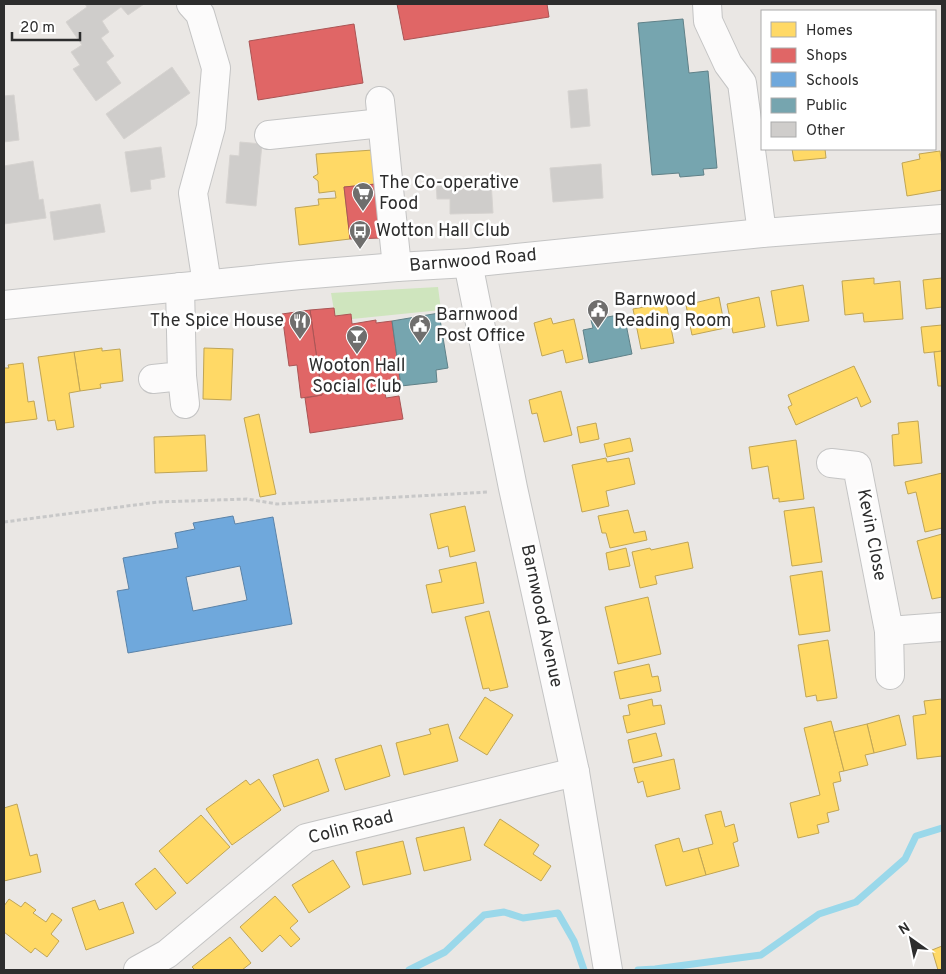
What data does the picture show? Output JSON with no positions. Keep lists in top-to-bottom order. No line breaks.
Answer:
{"streets":{"street":["Barnwood Road","Kevin Close","Barnwood Avenue","Colin Road"]},"crossings":[["Barnwood Road","Barnwood Avenue"],["Barnwood Avenue","Colin Road"]],"places":{"supermarket":["The Co-operative Food"],"bus stop":["Wotton Hall Club"],"public building":["Barnwood Reading Room","Barnwood Post Office"],"restaurant":["The Spice House"],"bar":["Wooton Hall Social Club"]},"legend":["Homes","Shops","Schools","Public","Other"],"scale_bar":"20 m","north":"top left"}
